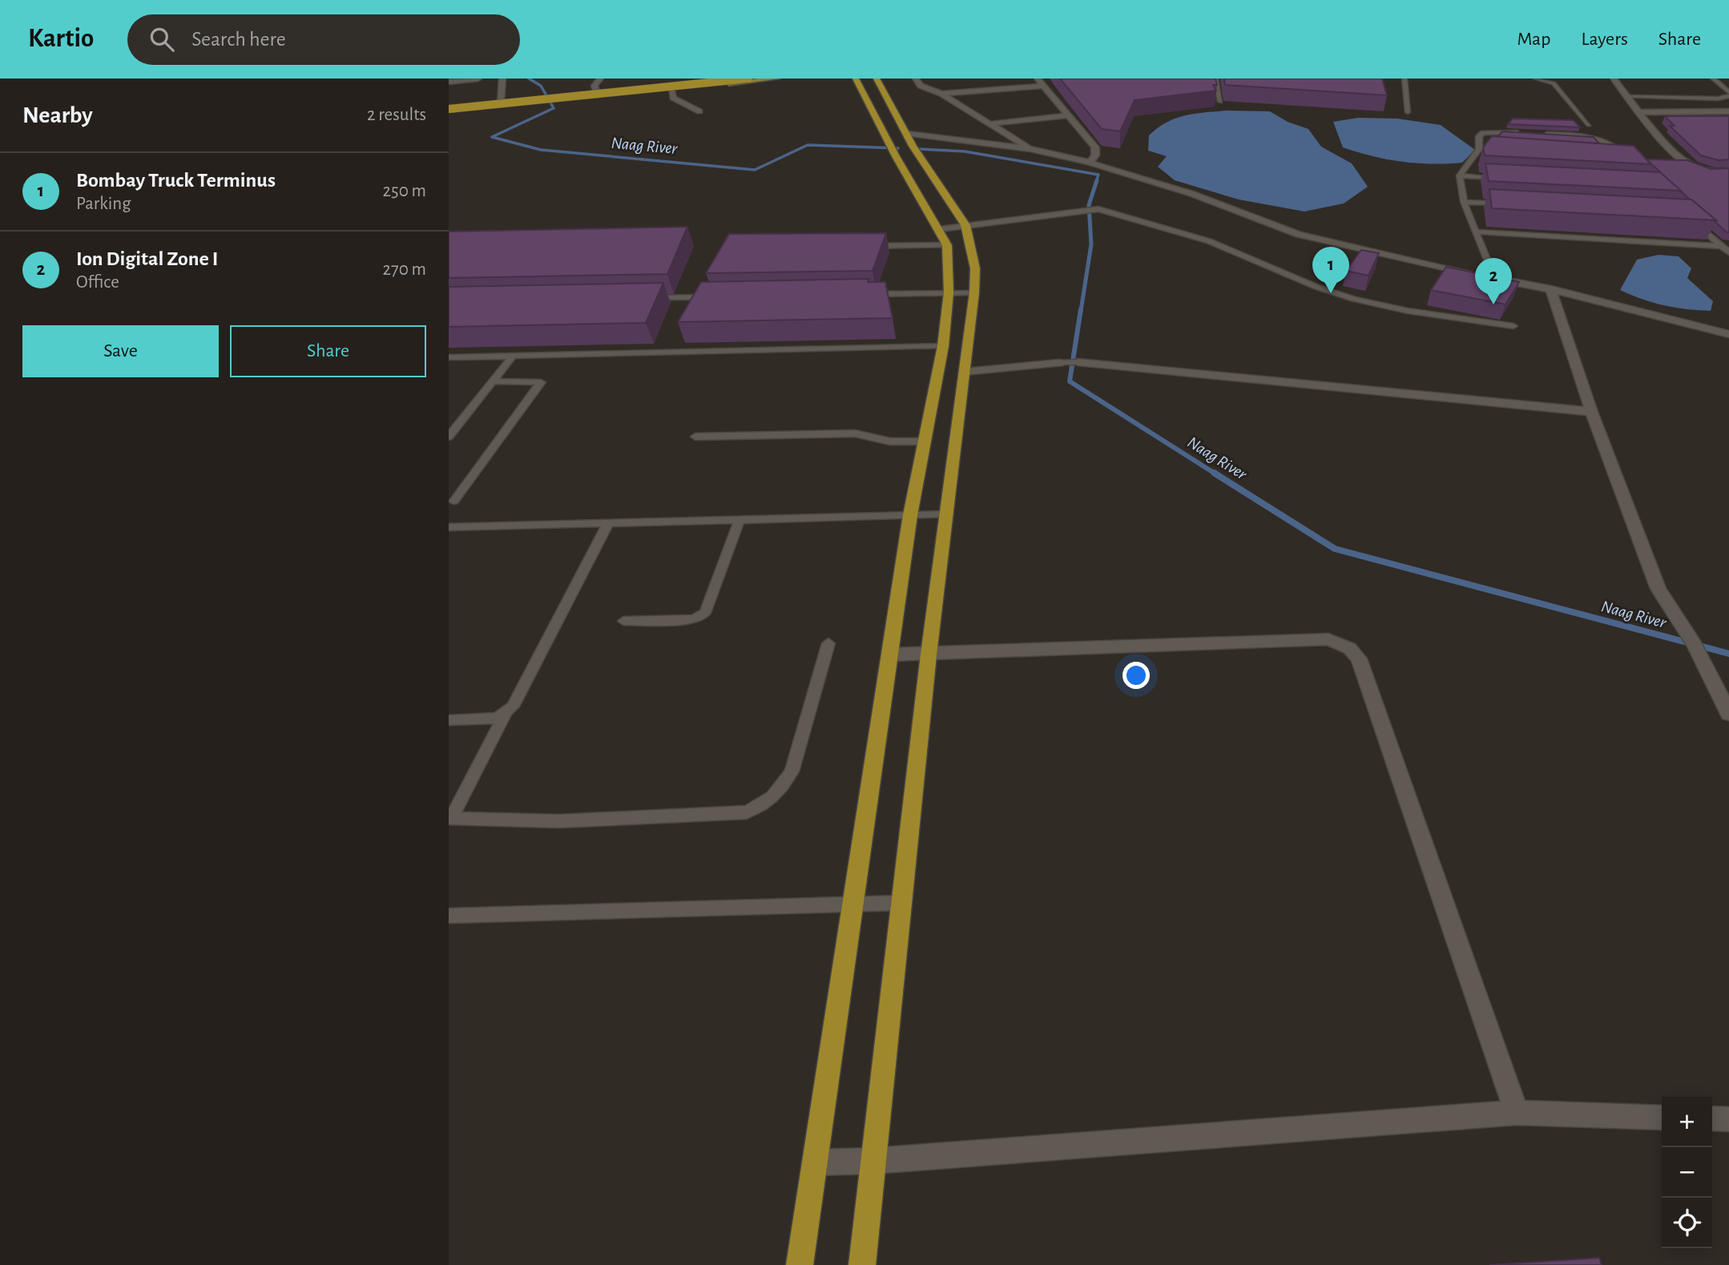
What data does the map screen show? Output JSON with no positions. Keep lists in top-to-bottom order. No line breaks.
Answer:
{"water":["Naag River"],"page":{"header":"Kartio","search":"Search here","nav":["Map","Layers","Share"],"heading":["Nearby","2 results"],"list":[{"mark":"1","name":"Bombay Truck Terminus","note":"Parking","value":"250 m"},{"mark":"2","name":"Ion Digital Zone I","note":"Office","value":"270 m"}],"pins":["1","2"],"buttons":["Save","Share"],"map_buttons":["+","−"]}}
